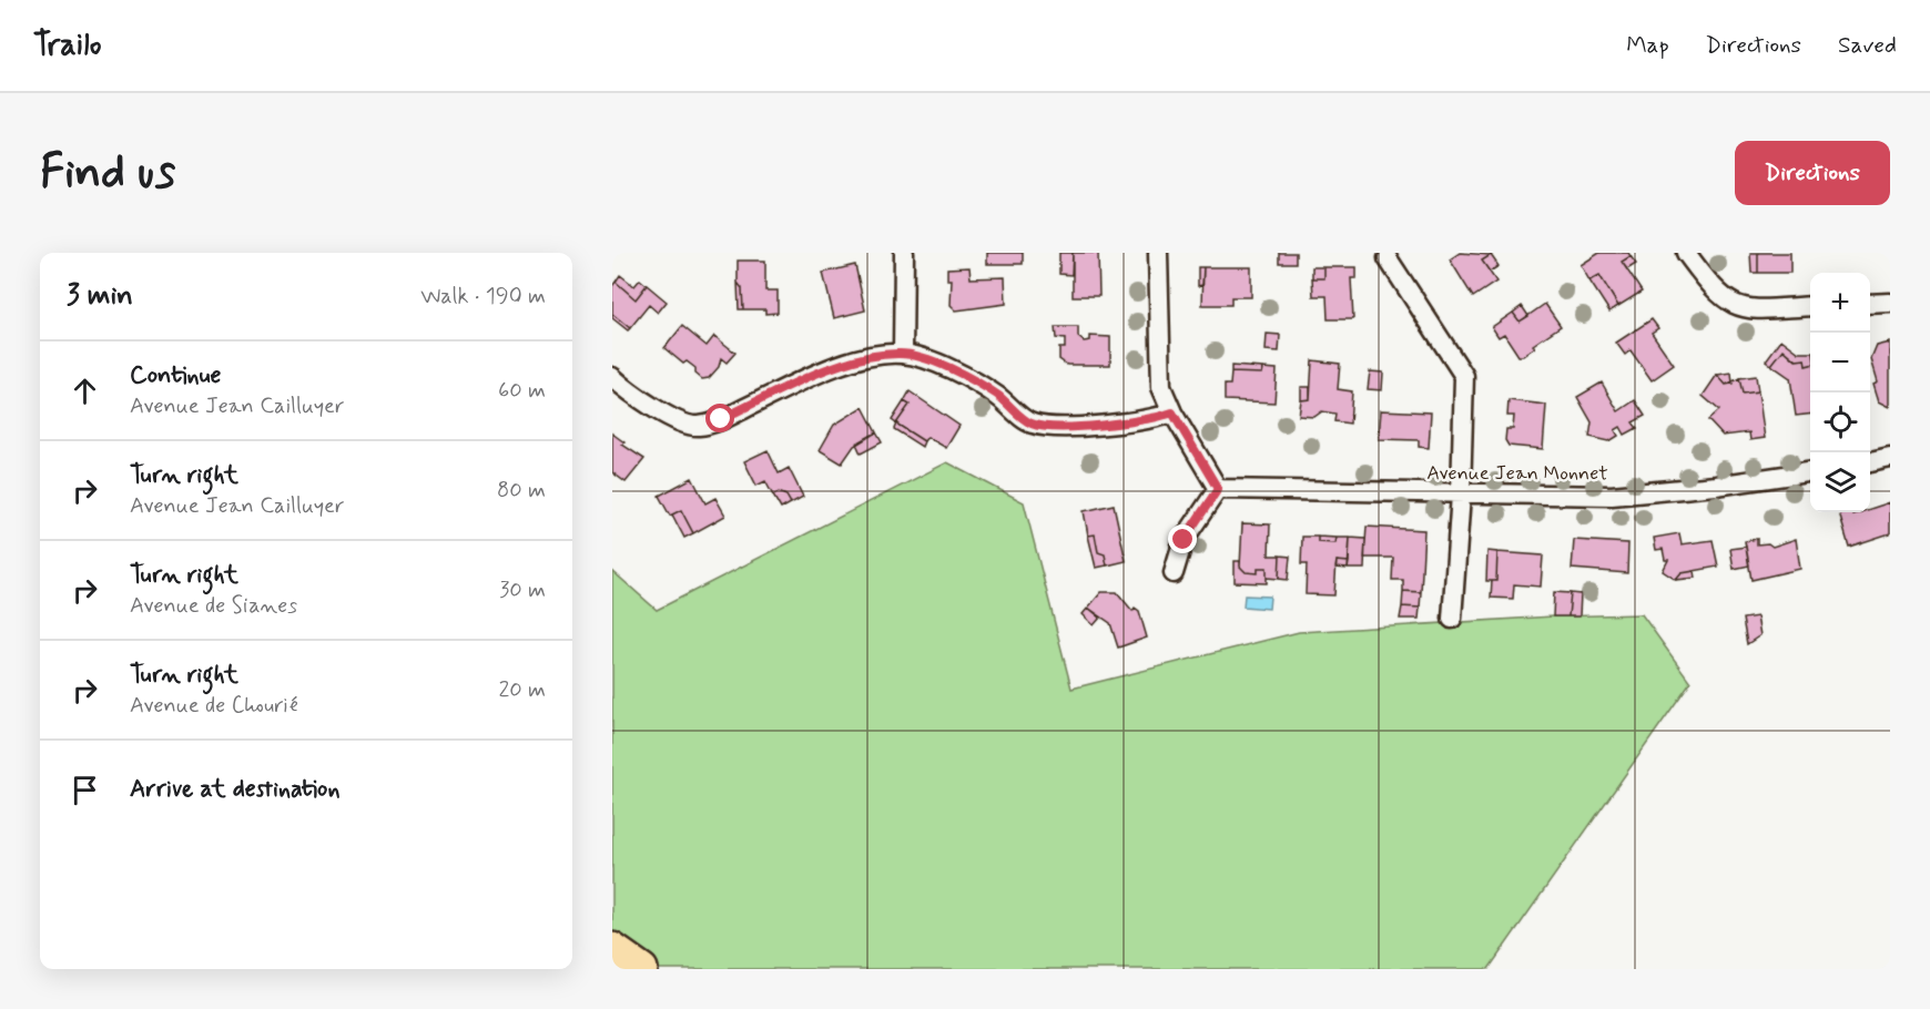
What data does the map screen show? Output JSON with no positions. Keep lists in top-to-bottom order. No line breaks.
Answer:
{"streets":{"street":["Avenue Jean Monnet"]},"page":{"header":"Trailo","nav":["Map","Directions","Saved"],"buttons":"Directions","title":"Find us","heading":["3 min","Walk · 190 m"],"map_buttons":["+","−"],"list":[["Continue","Avenue Jean Cailluyer","60 m"],["Turn right","Avenue Jean Cailluyer","80 m"],["Turn right","Avenue de Sianes","30 m"],["Turn right","Avenue de Chourié","20 m"],"Arrive at destination"]}}
